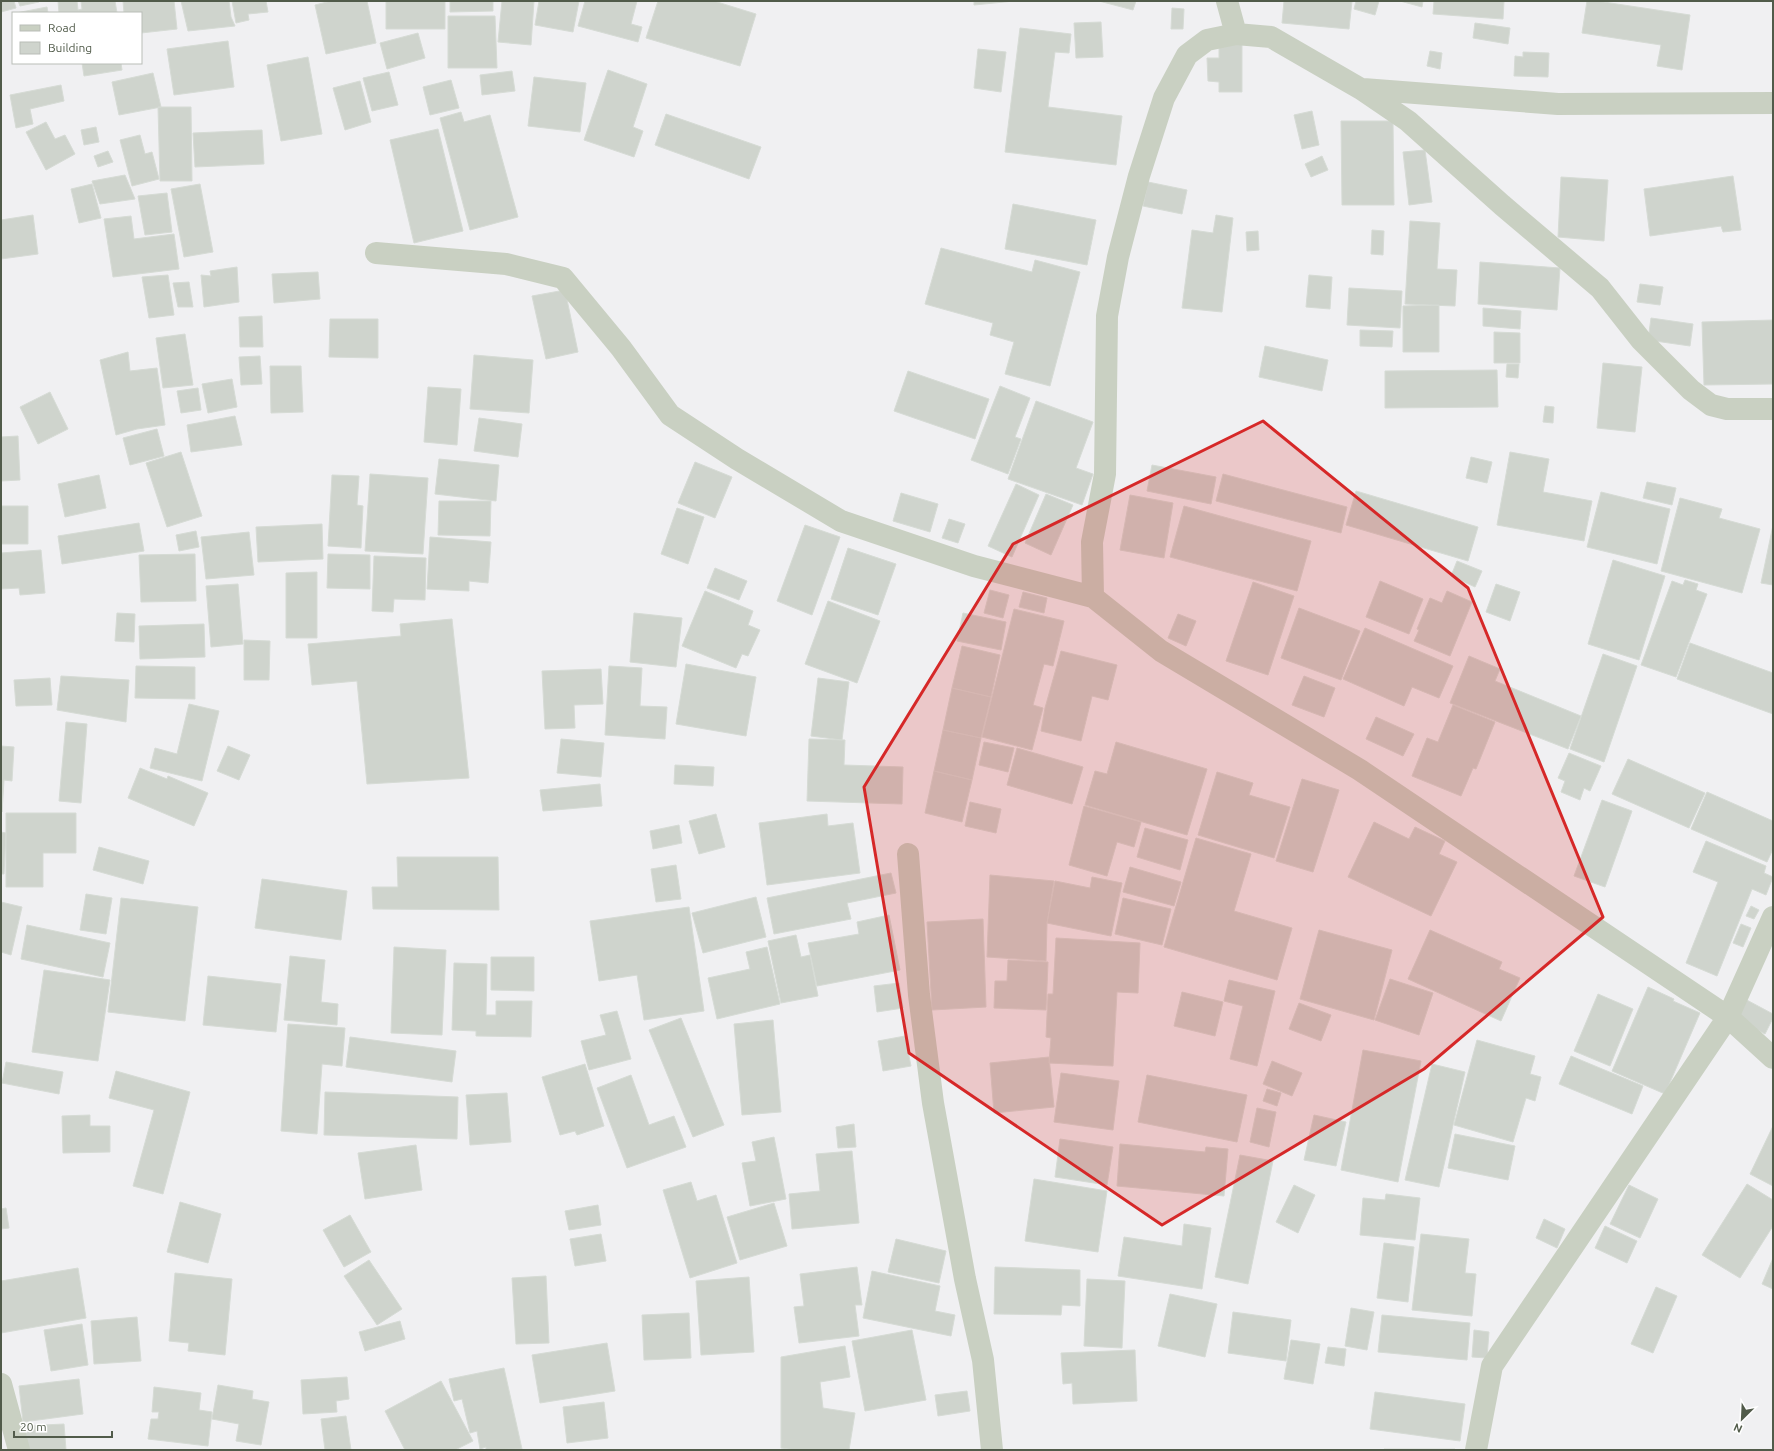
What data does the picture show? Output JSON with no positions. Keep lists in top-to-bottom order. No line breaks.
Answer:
{"legend":["Road","Building"],"scale_bar":"20 m","north":"bottom left"}
